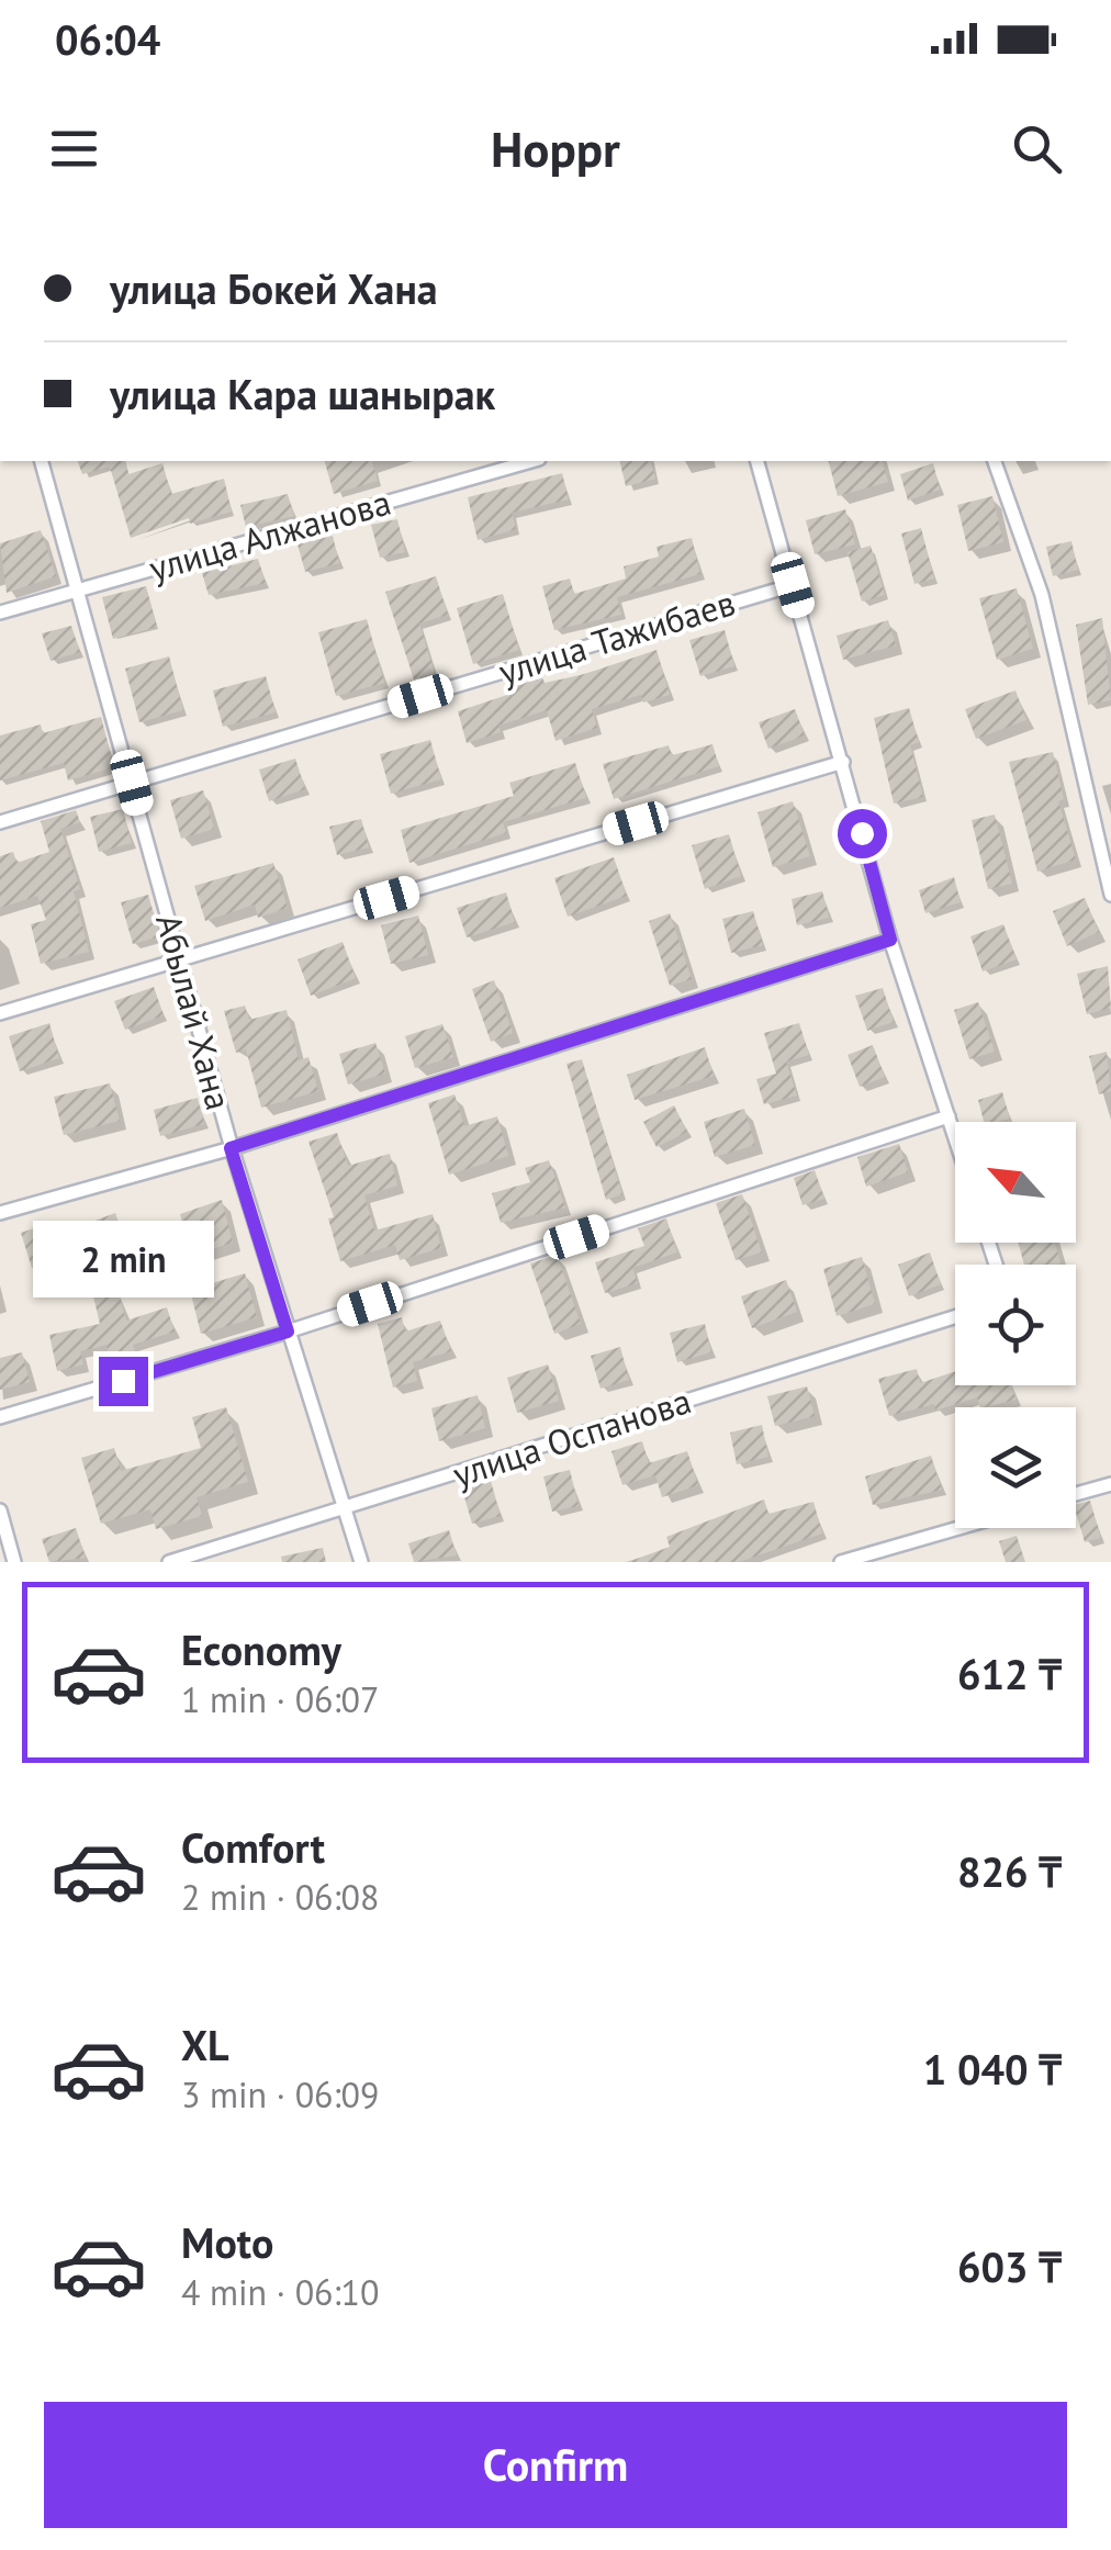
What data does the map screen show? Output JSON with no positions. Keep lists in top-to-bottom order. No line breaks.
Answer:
{"streets":{"street":["улица Алжанова","улица Тажибаев","Абылай Хана","улица Оспанова"]},"crossings":[["улица Алжанова","Абылай Хана"],["улица Тажибаев","Абылай Хана"],["Абылай Хана","улица Оспанова"]],"north":"top left","page":{"status":"06:04","header":"Hoppr","banner":["улица Бокей Хана","улица Кара шанырак"],"bubble":"2 min","list":[{"name":"Economy","note":"1 min · 06:07","value":"612 ₸"},{"name":"Comfort","note":"2 min · 06:08","value":"826 ₸"},{"name":"XL","note":"3 min · 06:09","value":"1 040 ₸"},{"name":"Moto","note":"4 min · 06:10","value":"603 ₸"}],"buttons":"Confirm"}}
